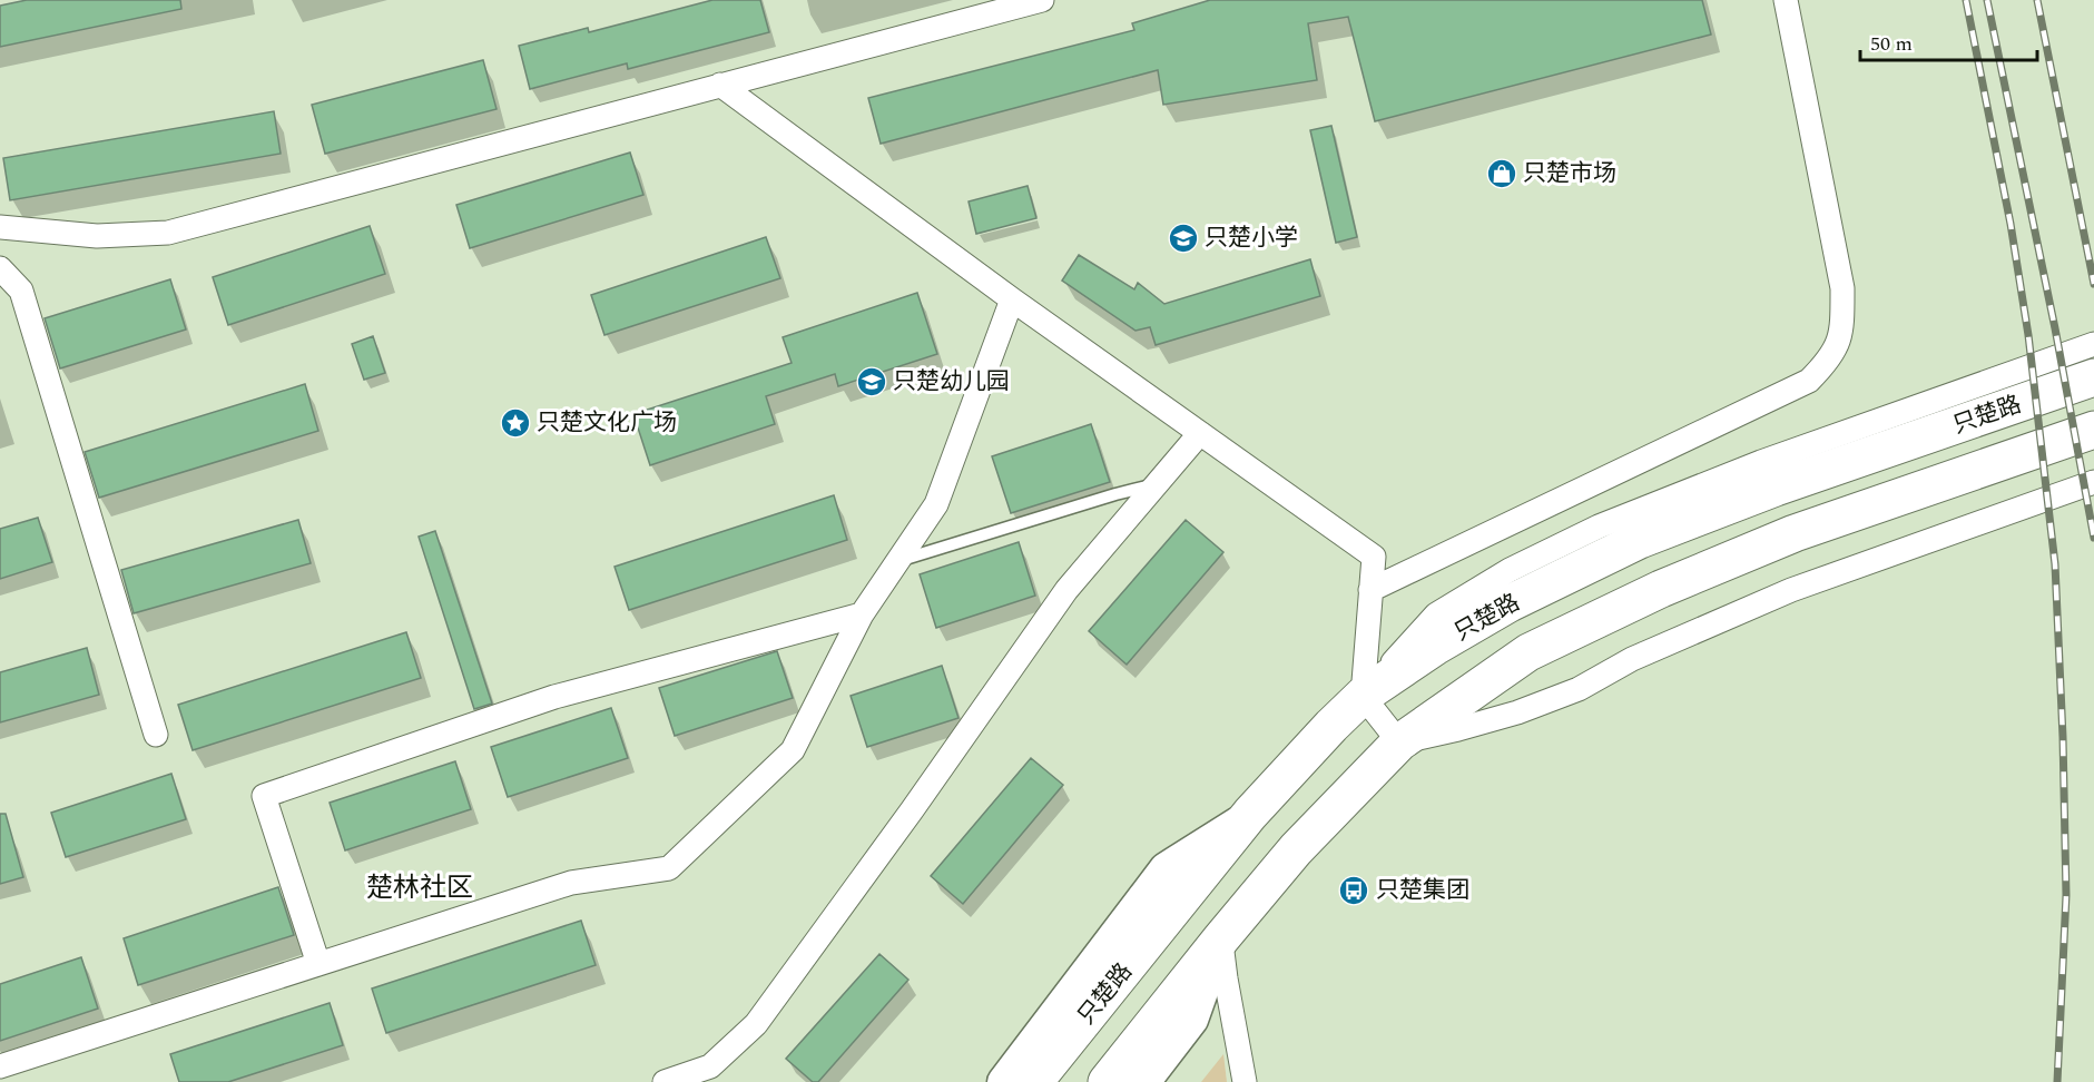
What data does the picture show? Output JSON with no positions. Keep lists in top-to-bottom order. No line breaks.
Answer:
{"streets":{"highway":["只楚路"]},"districts":["楚林社区"],"places":{"shop":["只楚市场"],"school or university":["只楚小学","只楚幼儿园"],"place":["只楚文化广场"],"bus stop":["只楚集团"]},"scale_bar":"50 m"}
